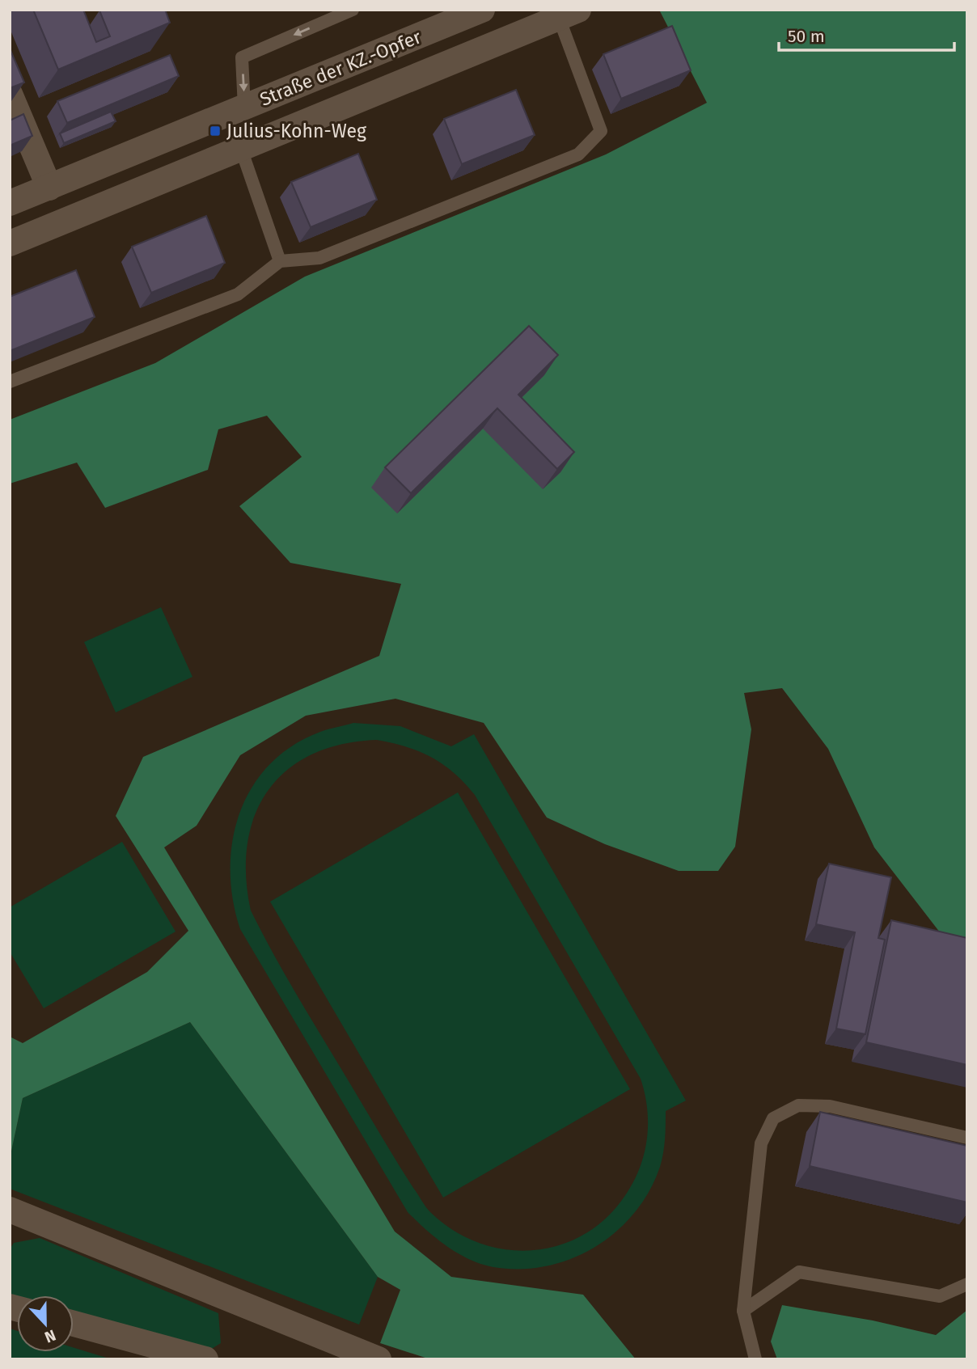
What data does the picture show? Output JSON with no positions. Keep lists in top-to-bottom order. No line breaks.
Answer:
{"streets":{"street":["Straße der KZ.-Opfer"]},"places":{"transit":["Julius-Kohn-Weg"]},"scale_bar":"50 m","north":"bottom"}
